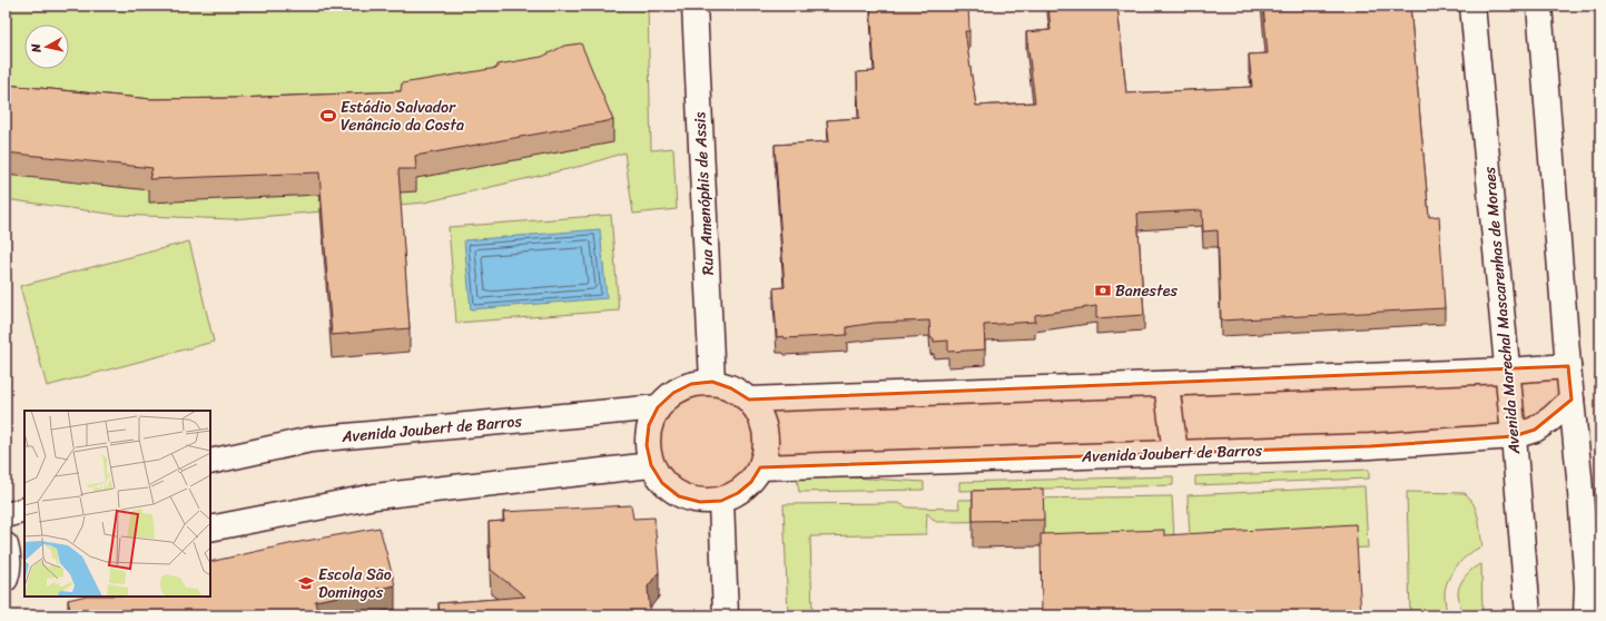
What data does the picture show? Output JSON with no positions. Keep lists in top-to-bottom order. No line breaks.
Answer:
{"streets":{"street":["Rua Amenóphis de Assis","Avenida Marechal Mascarenhas de Moraes","Avenida Joubert de Barros"]},"crossings":[["Rua Amenóphis de Assis","Avenida Joubert de Barros"],["Avenida Marechal Mascarenhas de Moraes","Avenida Joubert de Barros"]],"places":{"sports":["Estádio Salvador Venâncio da Costa"],"bank":["Banestes"],"school or university":["Escola São Domingos"]},"north":"left"}
